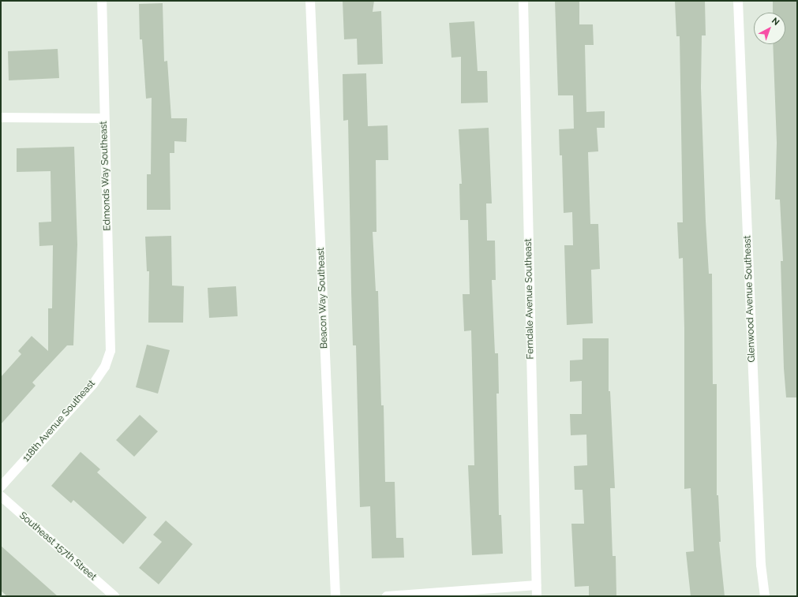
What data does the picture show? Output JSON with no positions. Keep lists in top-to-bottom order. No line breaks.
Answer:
{"streets":{"street":["Edmonds Way Southeast","Beacon Way Southeast","Ferndale Avenue Southeast","Glenwood Avenue Southeast","118th Avenue Southeast","Southeast 157th Street"]},"crossings":[["Edmonds Way Southeast","118th Avenue Southeast"]],"north":"top right"}
